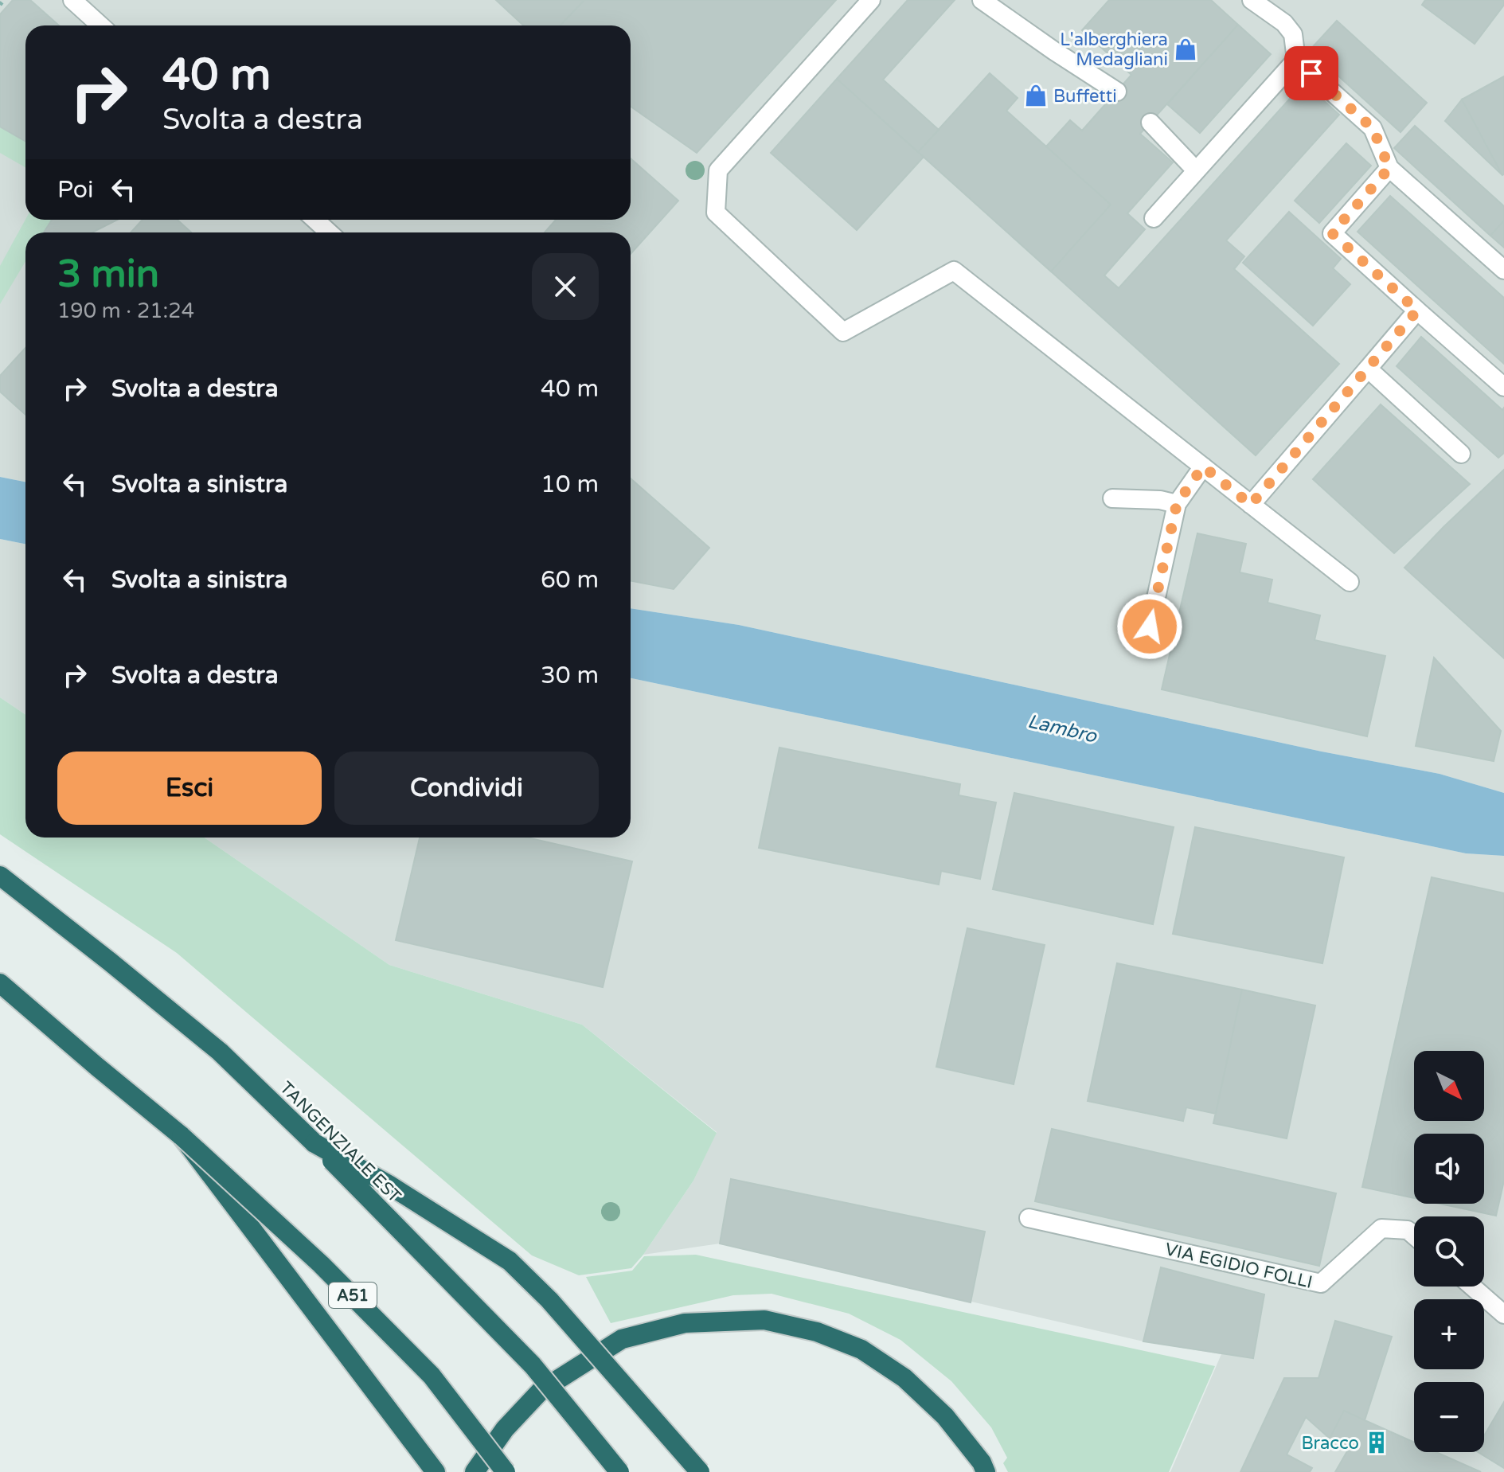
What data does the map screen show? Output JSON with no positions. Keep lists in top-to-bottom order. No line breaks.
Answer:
{"streets":{"highway":["TANGENZIALE EST","A51"],"lane":["VIA EGIDIO FOLLI"]},"water":["Lambro"],"places":{"shop":["L'alberghiera Medagliani","Buffetti"],"building":["Bracco"]},"north":"bottom right","page":{"turn":["40 m","Svolta a destra"],"then":"Poi","heading":["3 min","190 m · 21:24"],"list":[{"name":"Svolta a destra","value":"40 m"},{"name":"Svolta a sinistra","value":"10 m"},{"name":"Svolta a sinistra","value":"60 m"},{"name":"Svolta a destra","value":"30 m"}],"buttons":["Esci","Condividi"],"map_buttons":["+","−"]}}
